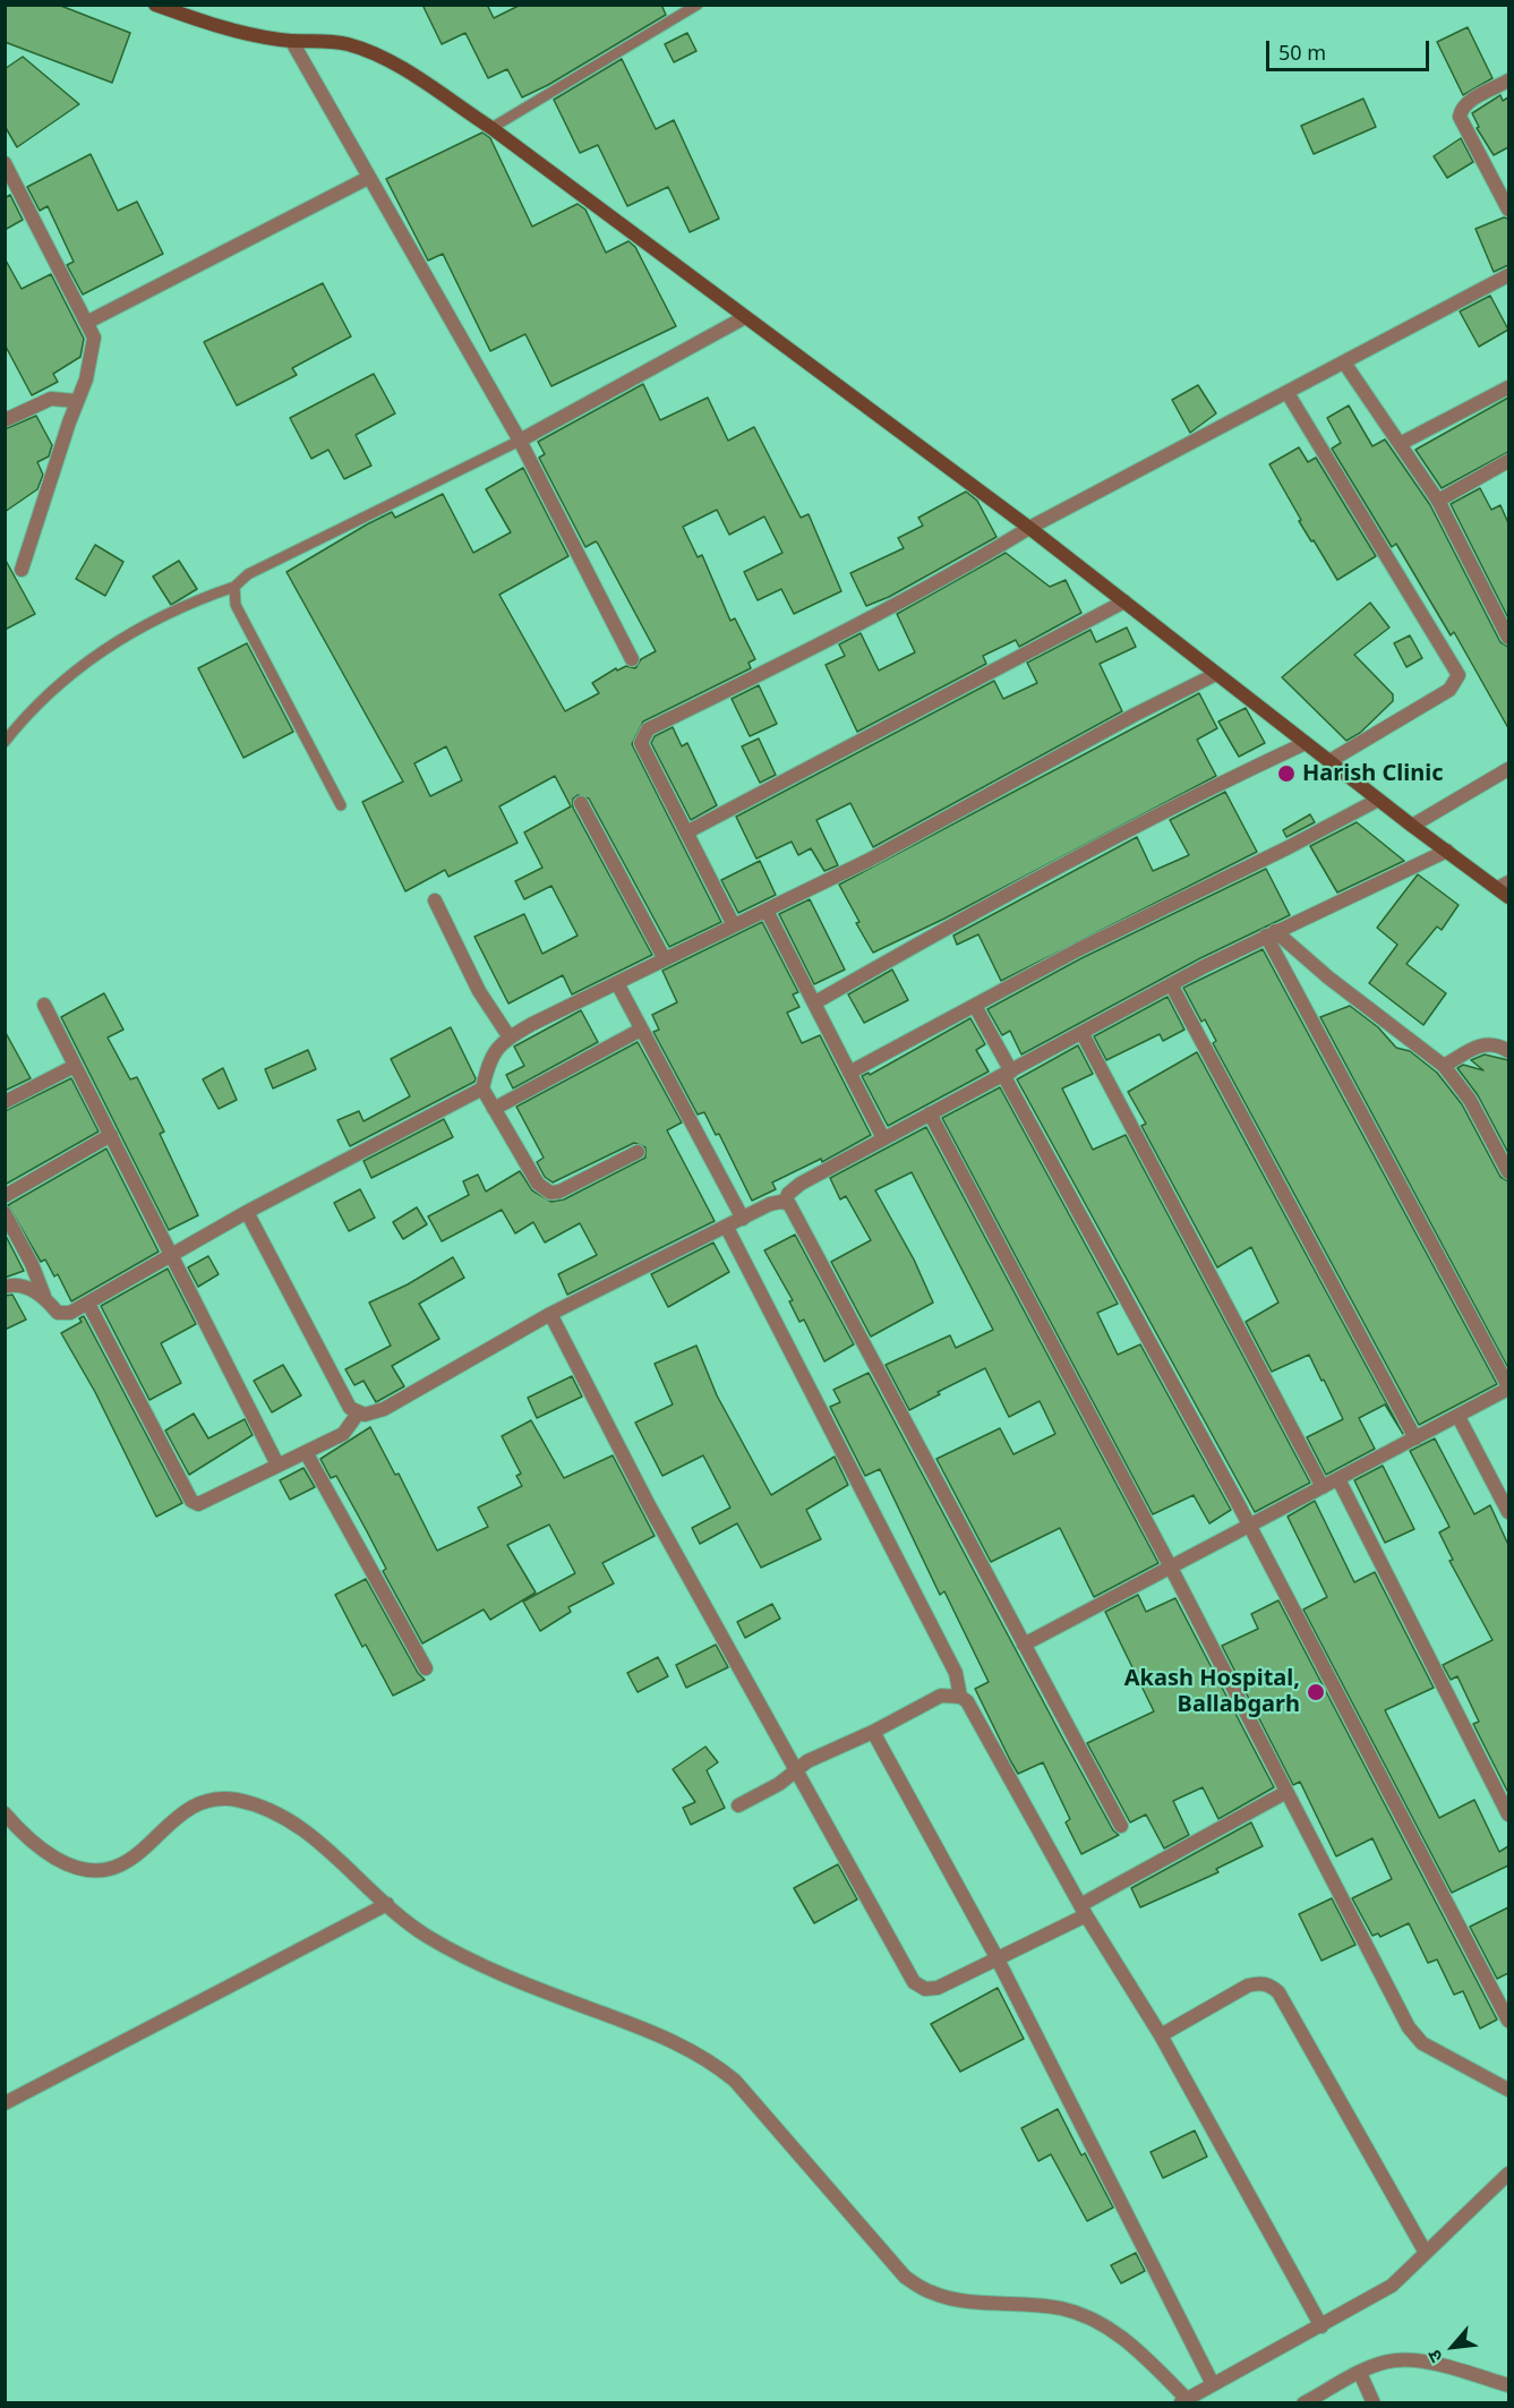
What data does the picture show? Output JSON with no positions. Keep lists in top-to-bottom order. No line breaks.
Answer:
{"places":["Harish Clinic","Akash Hospital, Ballabgarh"],"scale_bar":"50 m","north":"bottom left"}
